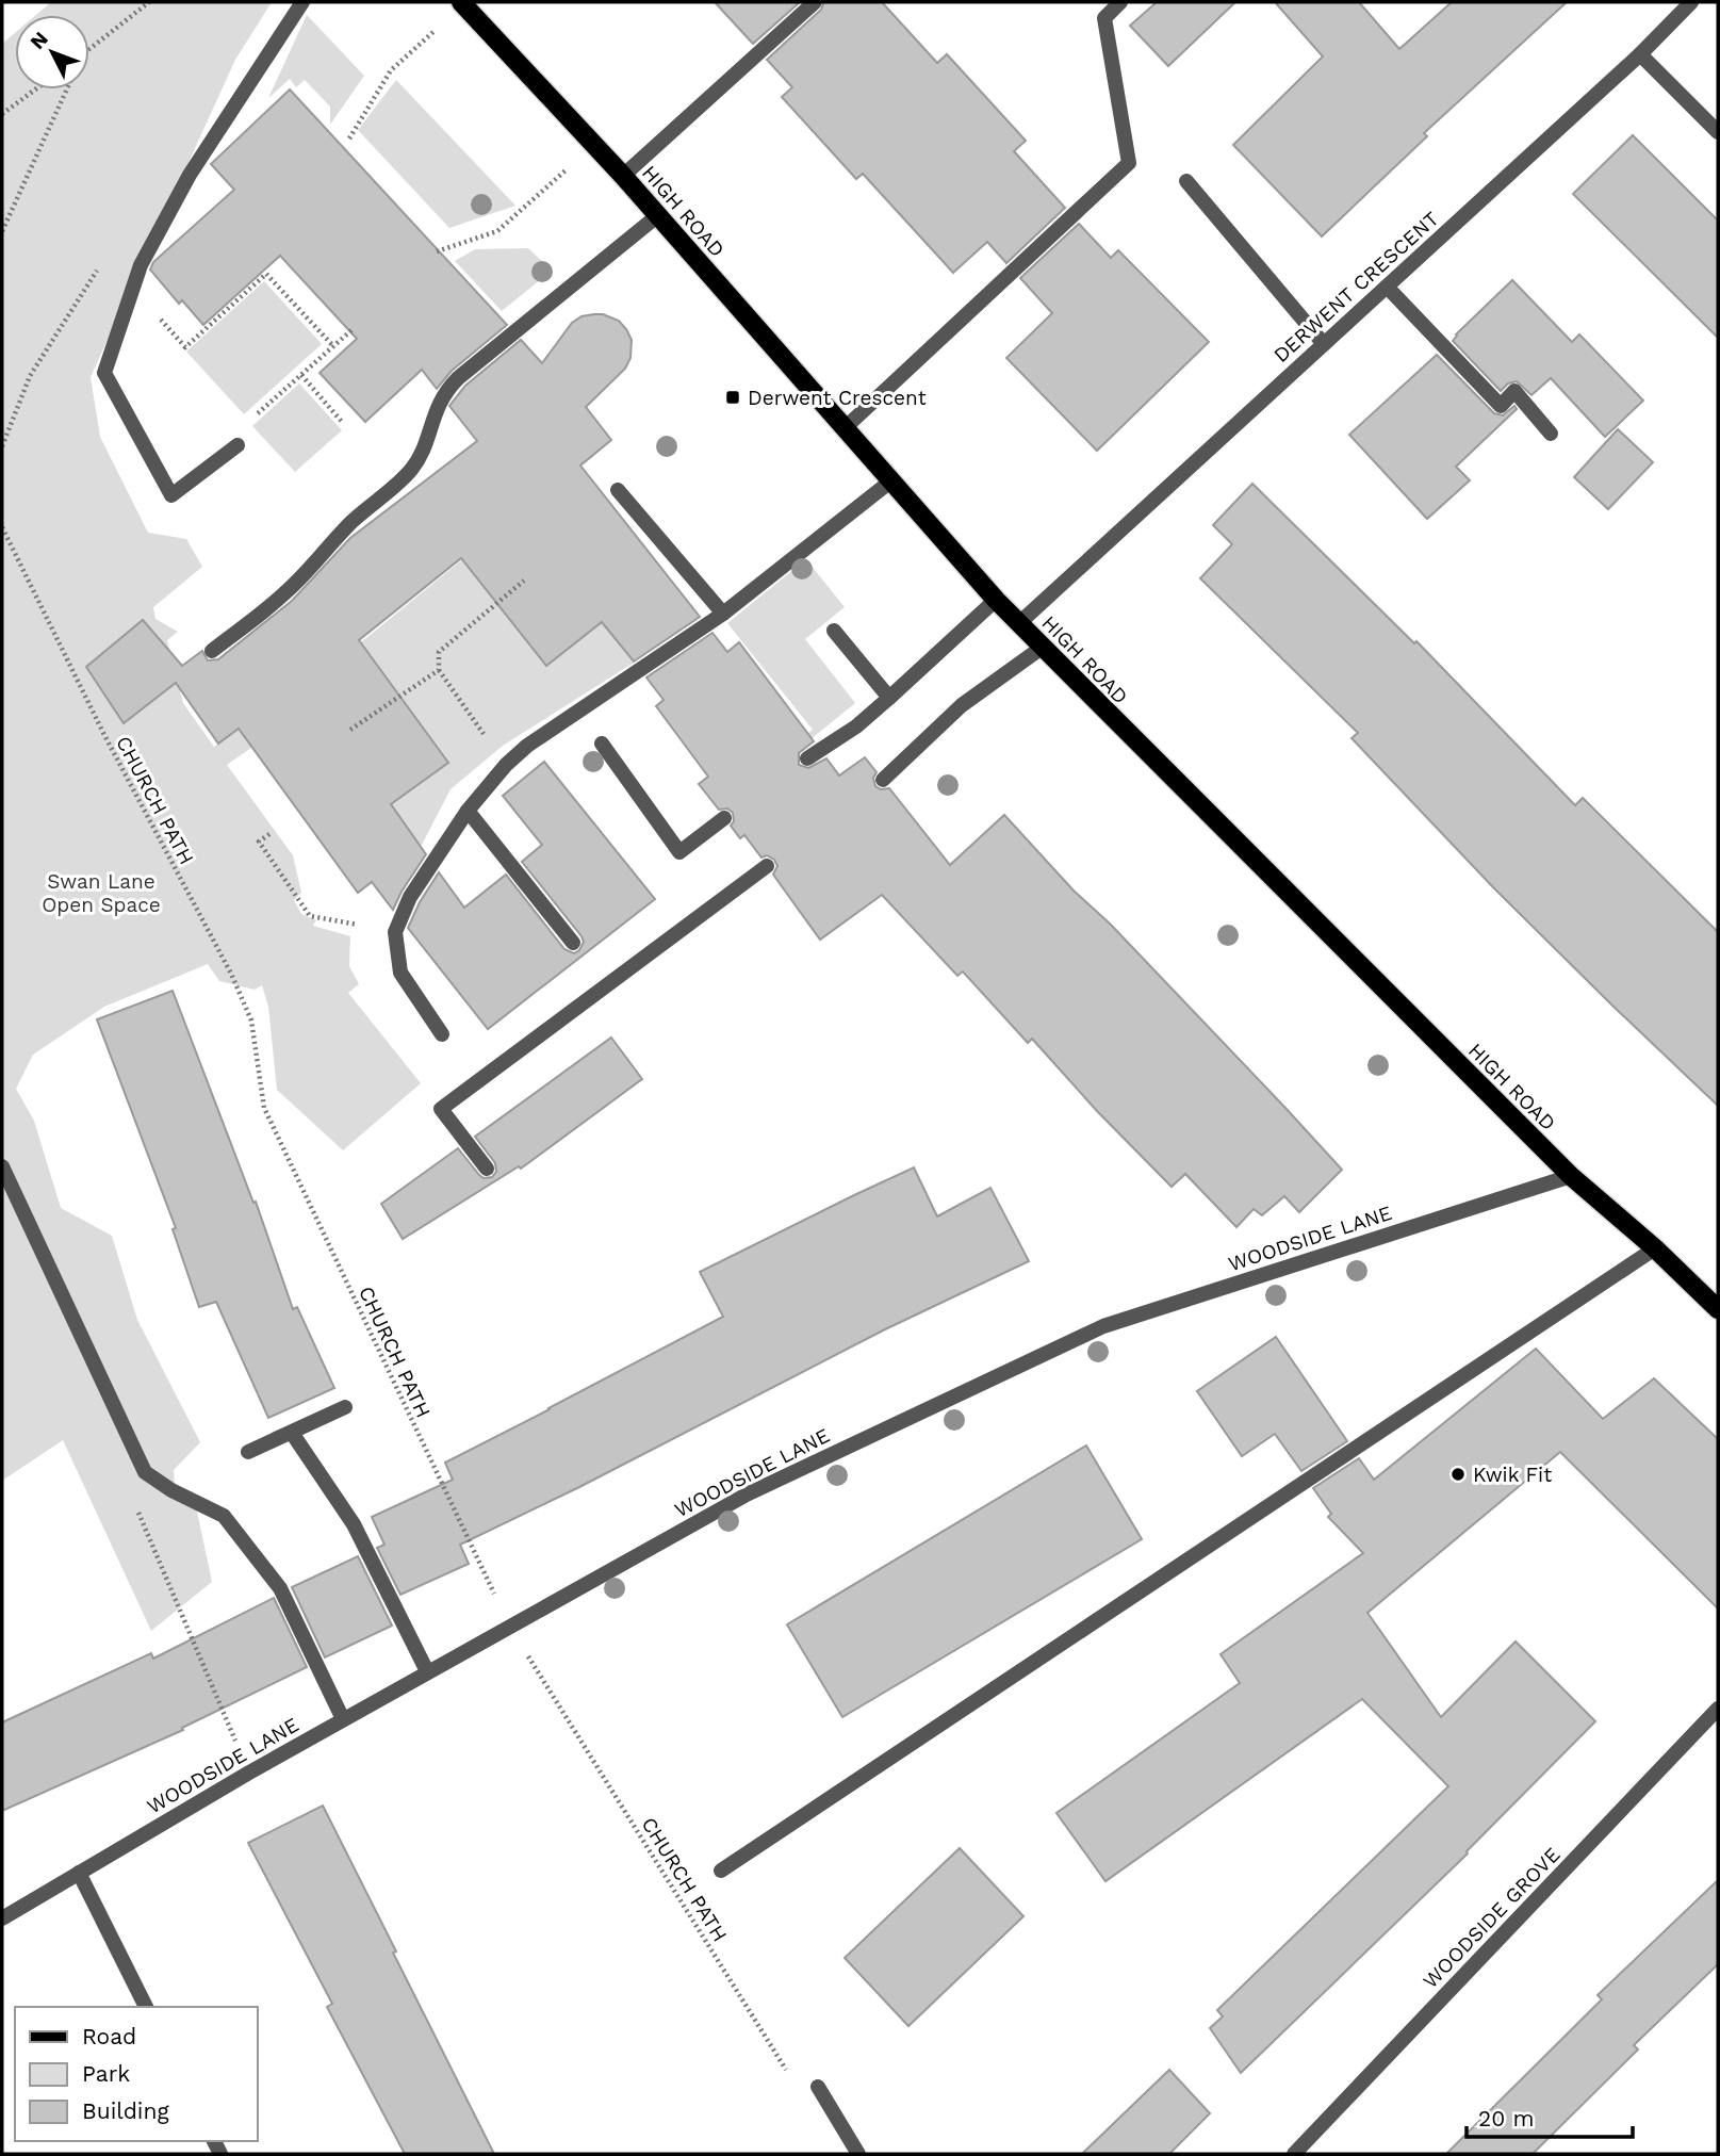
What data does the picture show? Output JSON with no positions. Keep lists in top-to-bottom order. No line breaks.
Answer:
{"streets":{"main road":["HIGH ROAD"],"street":["DERWENT CRESCENT","WOODSIDE LANE","WOODSIDE GROVE"],"path":["CHURCH PATH"]},"crossings":[["HIGH ROAD","DERWENT CRESCENT"],["HIGH ROAD","WOODSIDE LANE"],["CHURCH PATH","WOODSIDE LANE"]],"parks":["Swan Lane Open Space"],"places":{"transit":["Derwent Crescent"],"other":["Kwik Fit"]},"legend":["Road","Park","Building"],"scale_bar":"20 m","north":"top left"}
